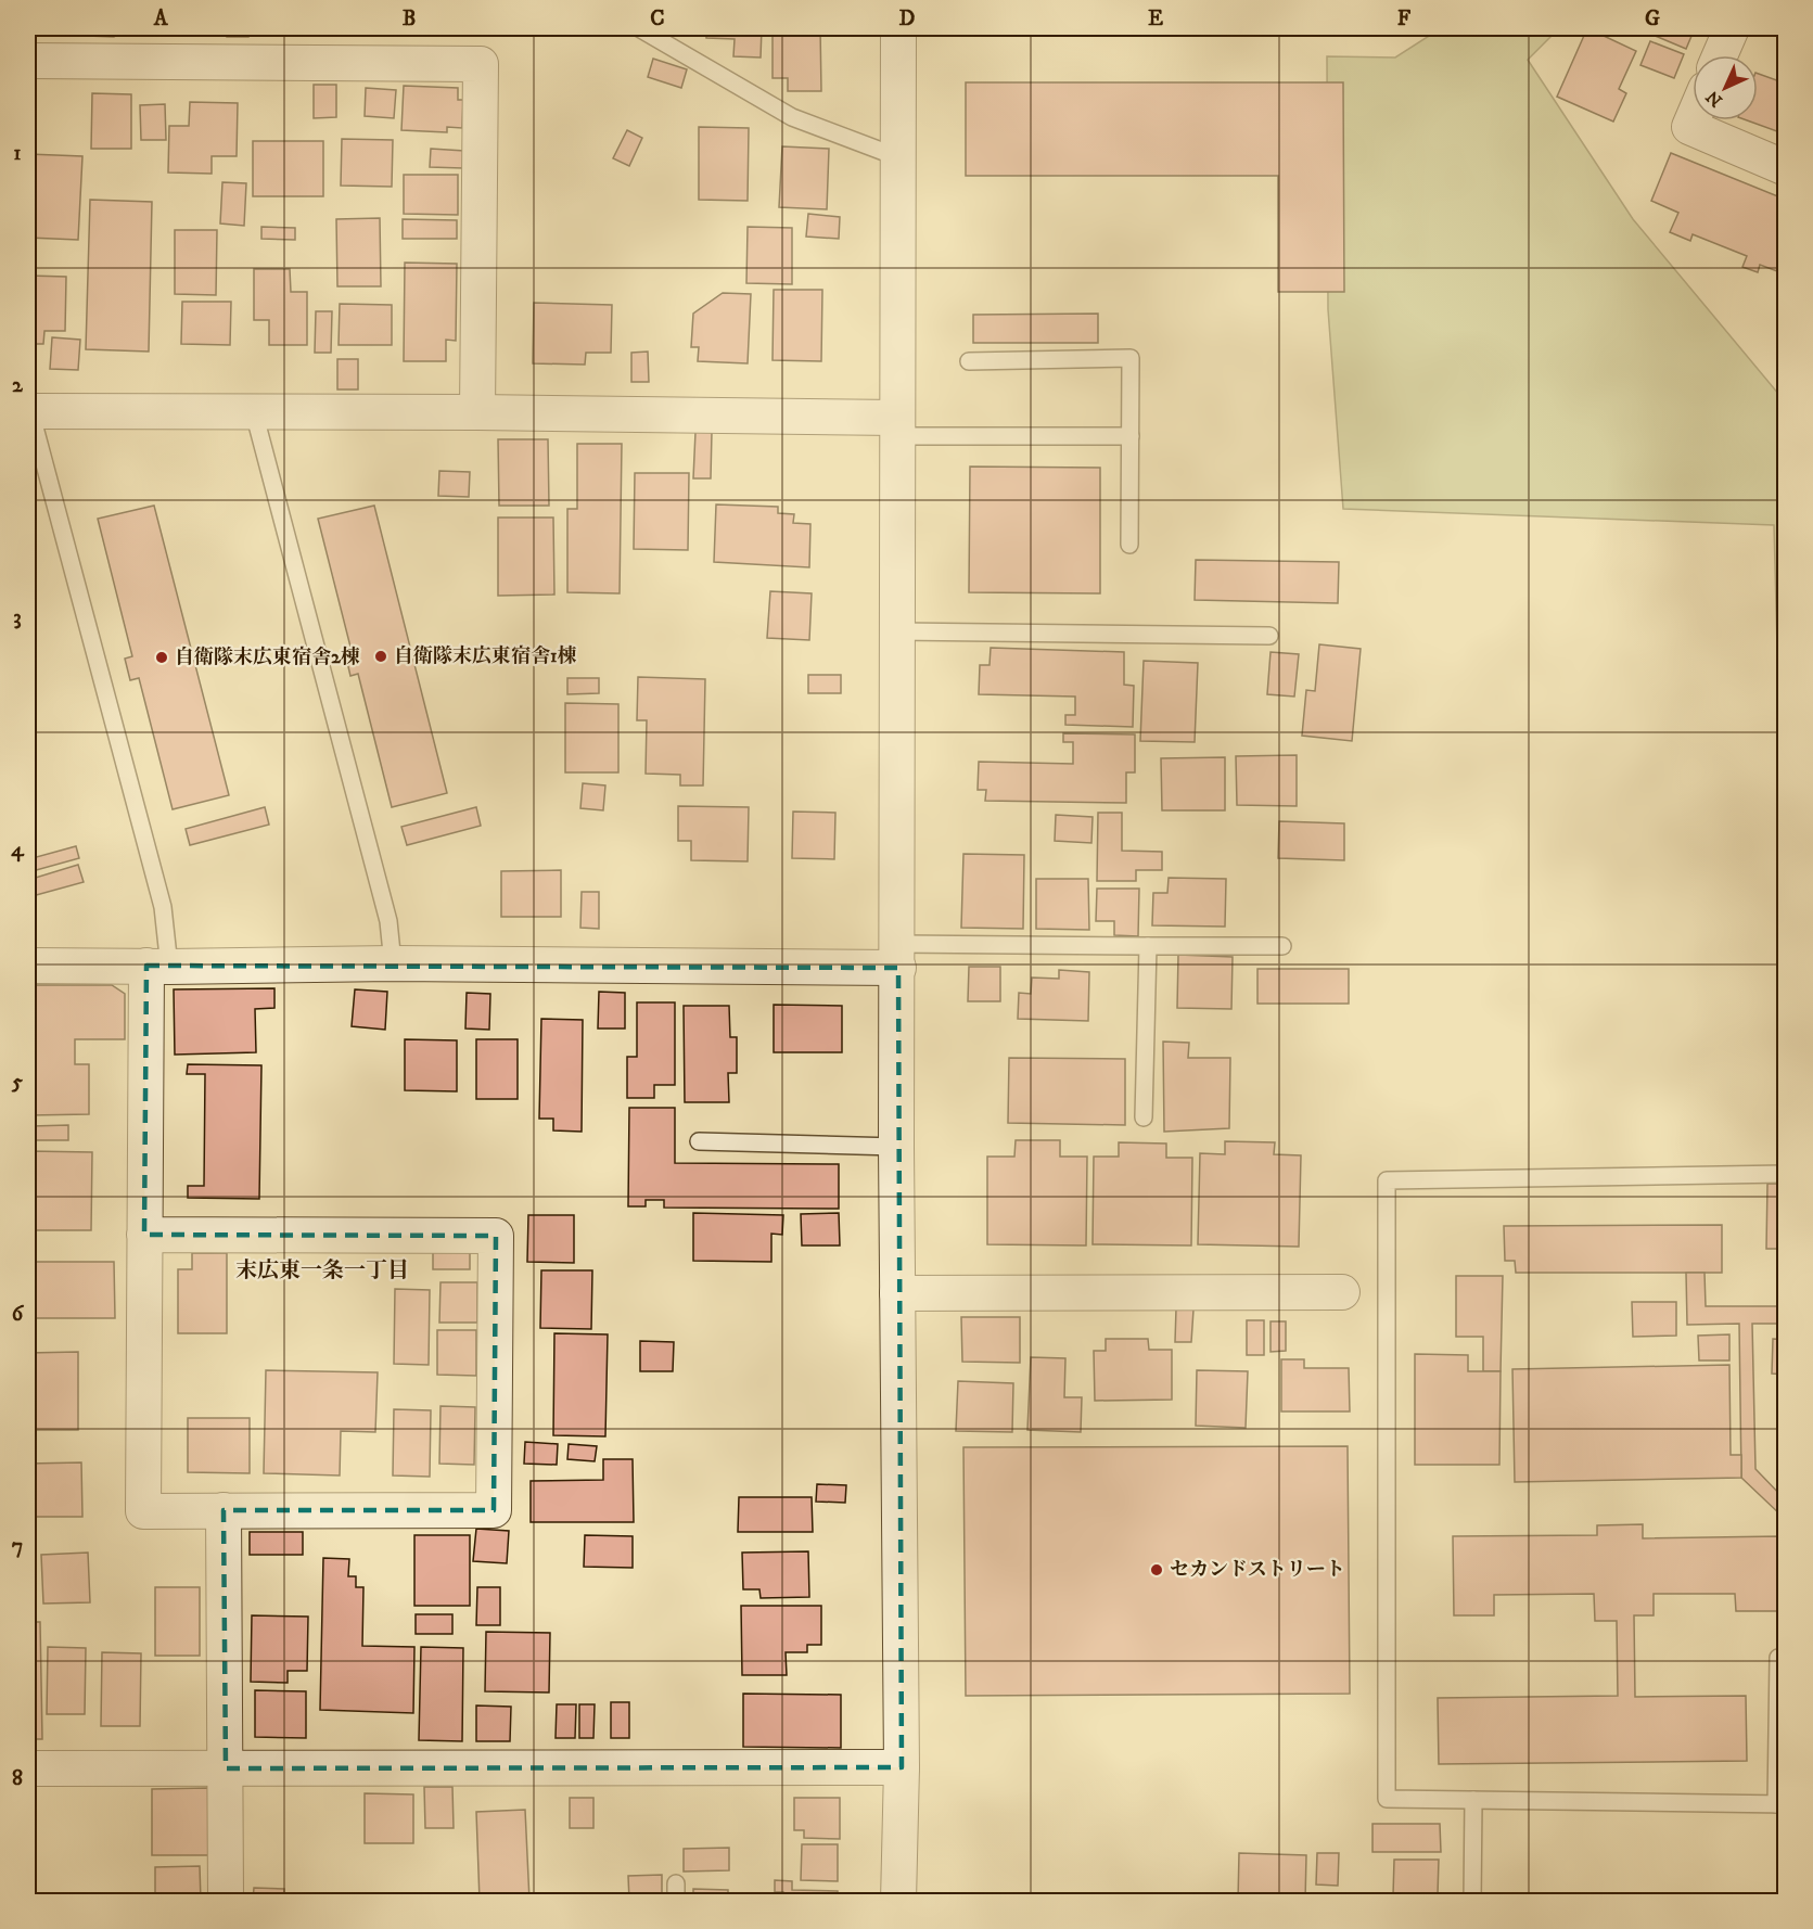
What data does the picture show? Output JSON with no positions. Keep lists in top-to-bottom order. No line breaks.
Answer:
{"districts":["末広東一条一丁目"],"places":["自衛隊末広東宿舎1棟","自衛隊末広東宿舎2棟","セカンドストリート"],"north":"bottom left","grid":{"columns":["A","B","C","D","E","F","G"],"rows":["1","2","3","4","5","6","7","8"]}}
